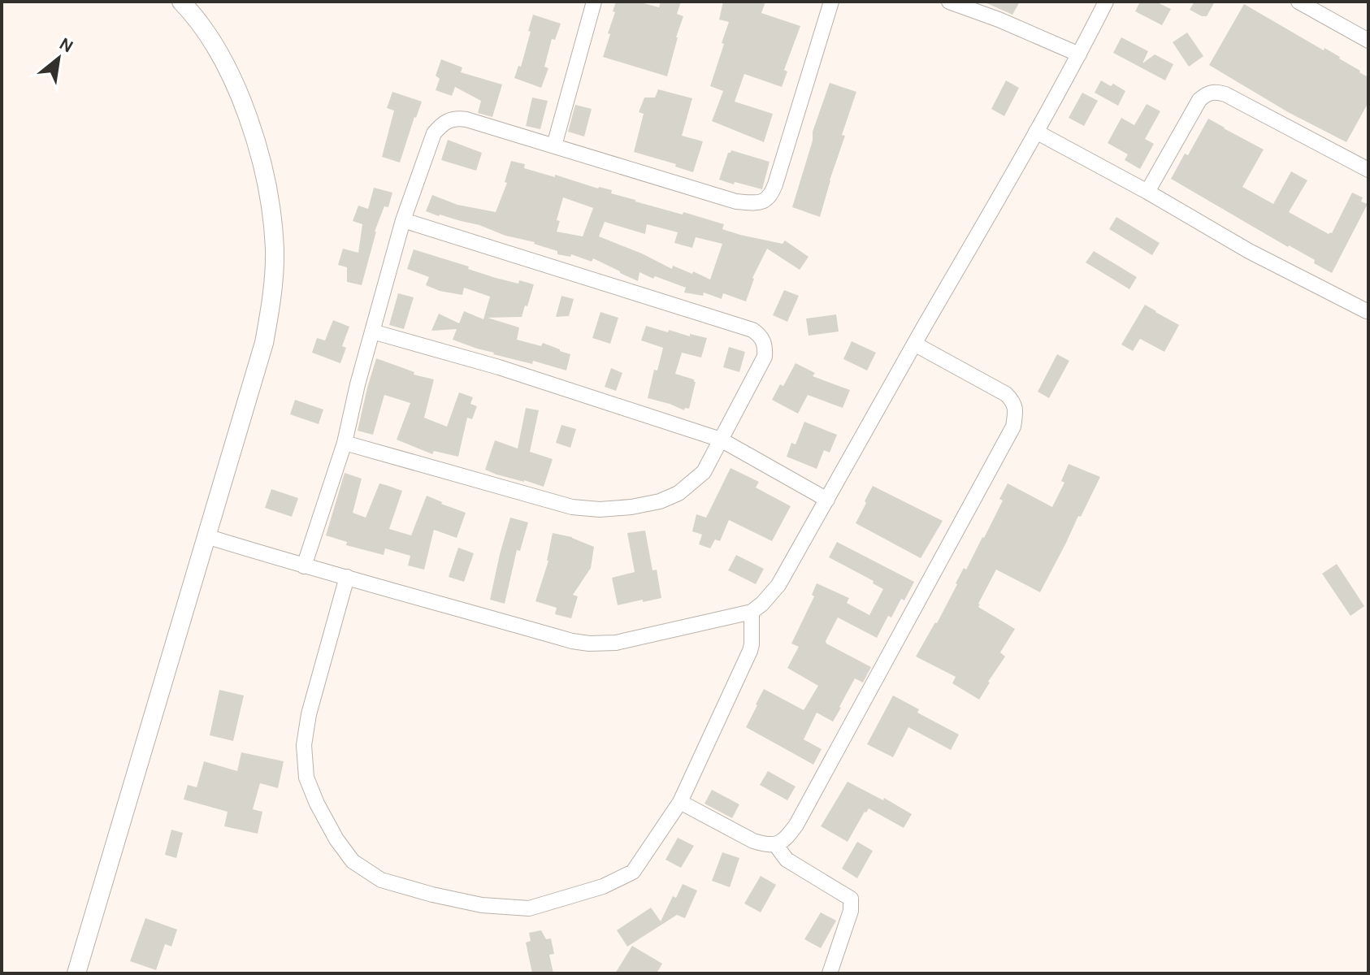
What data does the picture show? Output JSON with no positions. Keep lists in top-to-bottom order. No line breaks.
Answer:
{"north":"top right"}
